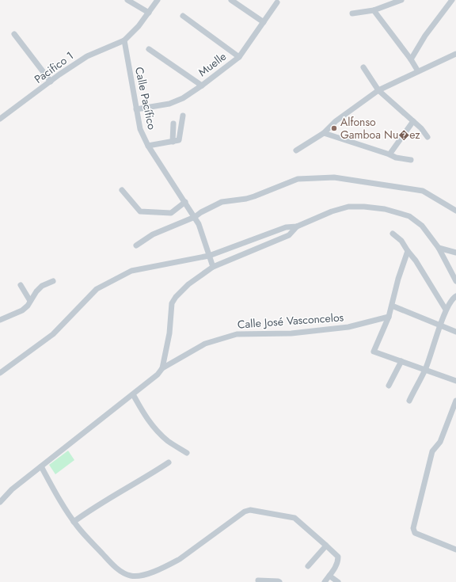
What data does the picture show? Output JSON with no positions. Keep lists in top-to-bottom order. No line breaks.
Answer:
{"streets":{"street":["Muelle","Pacifico 1","Calle Pacífico","Calle José Vasconcelos"]},"crossings":[["Muelle","Calle Pacífico"],["Pacifico 1","Calle Pacífico"]],"places":["Alfonso Gamboa Nu�ez"]}
